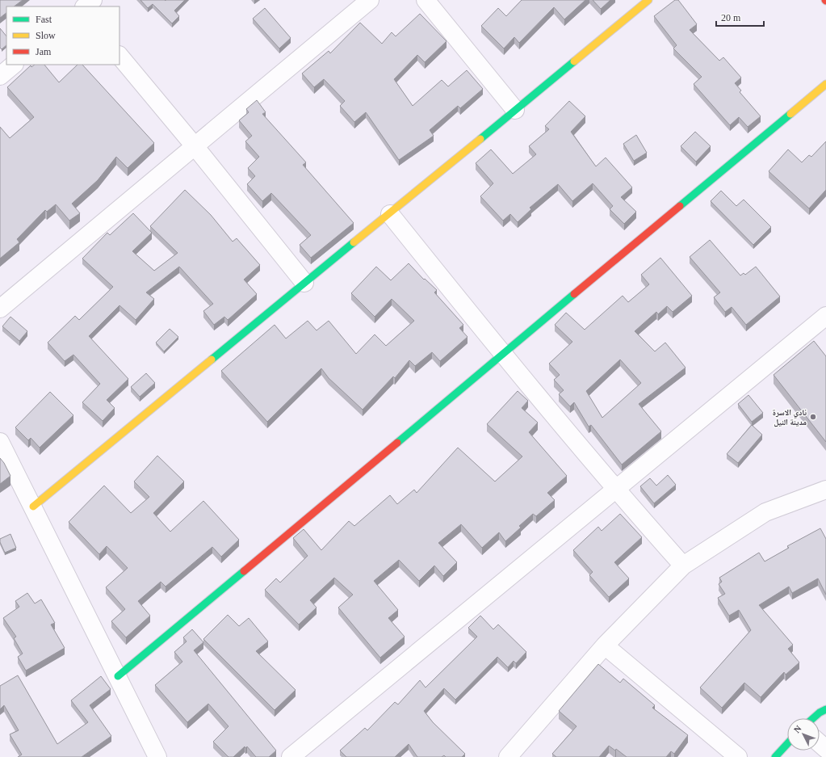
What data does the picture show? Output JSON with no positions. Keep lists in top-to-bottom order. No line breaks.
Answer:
{"places":["نادي الاسرة مدينة النيل"],"legend":["Fast","Slow","Jam"],"scale_bar":"20 m","north":"top left"}
